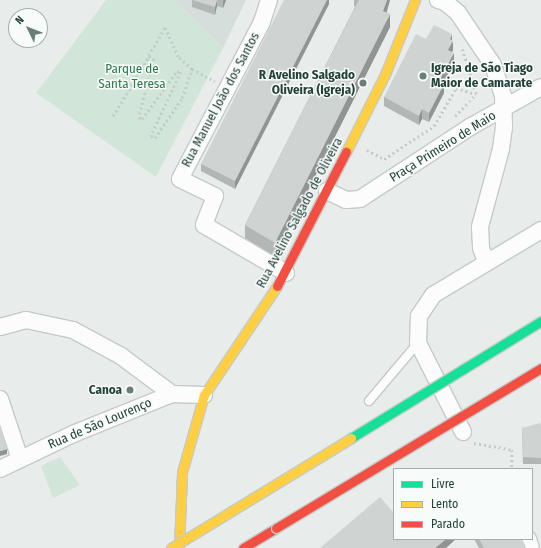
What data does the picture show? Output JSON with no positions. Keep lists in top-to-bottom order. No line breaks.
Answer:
{"streets":{"main road":["Rua Avelino Salgado de Oliveira"],"street":["Rua Manuel João dos Santos","Praça Primeiro de Maio","Rua de São Lourenço"]},"crossings":[["Rua Manuel João dos Santos","Rua Avelino Salgado de Oliveira"],["Praça Primeiro de Maio","Rua Avelino Salgado de Oliveira"],["Rua Avelino Salgado de Oliveira","Rua de São Lourenço"]],"parks":["Parque de Santa Teresa"],"places":["Igreja de São Tiago Maior de Camarate","R Avelino Salgado Oliveira (Igreja)","Canoa"],"legend":["Livre","Lento","Parado"],"north":"top left"}
